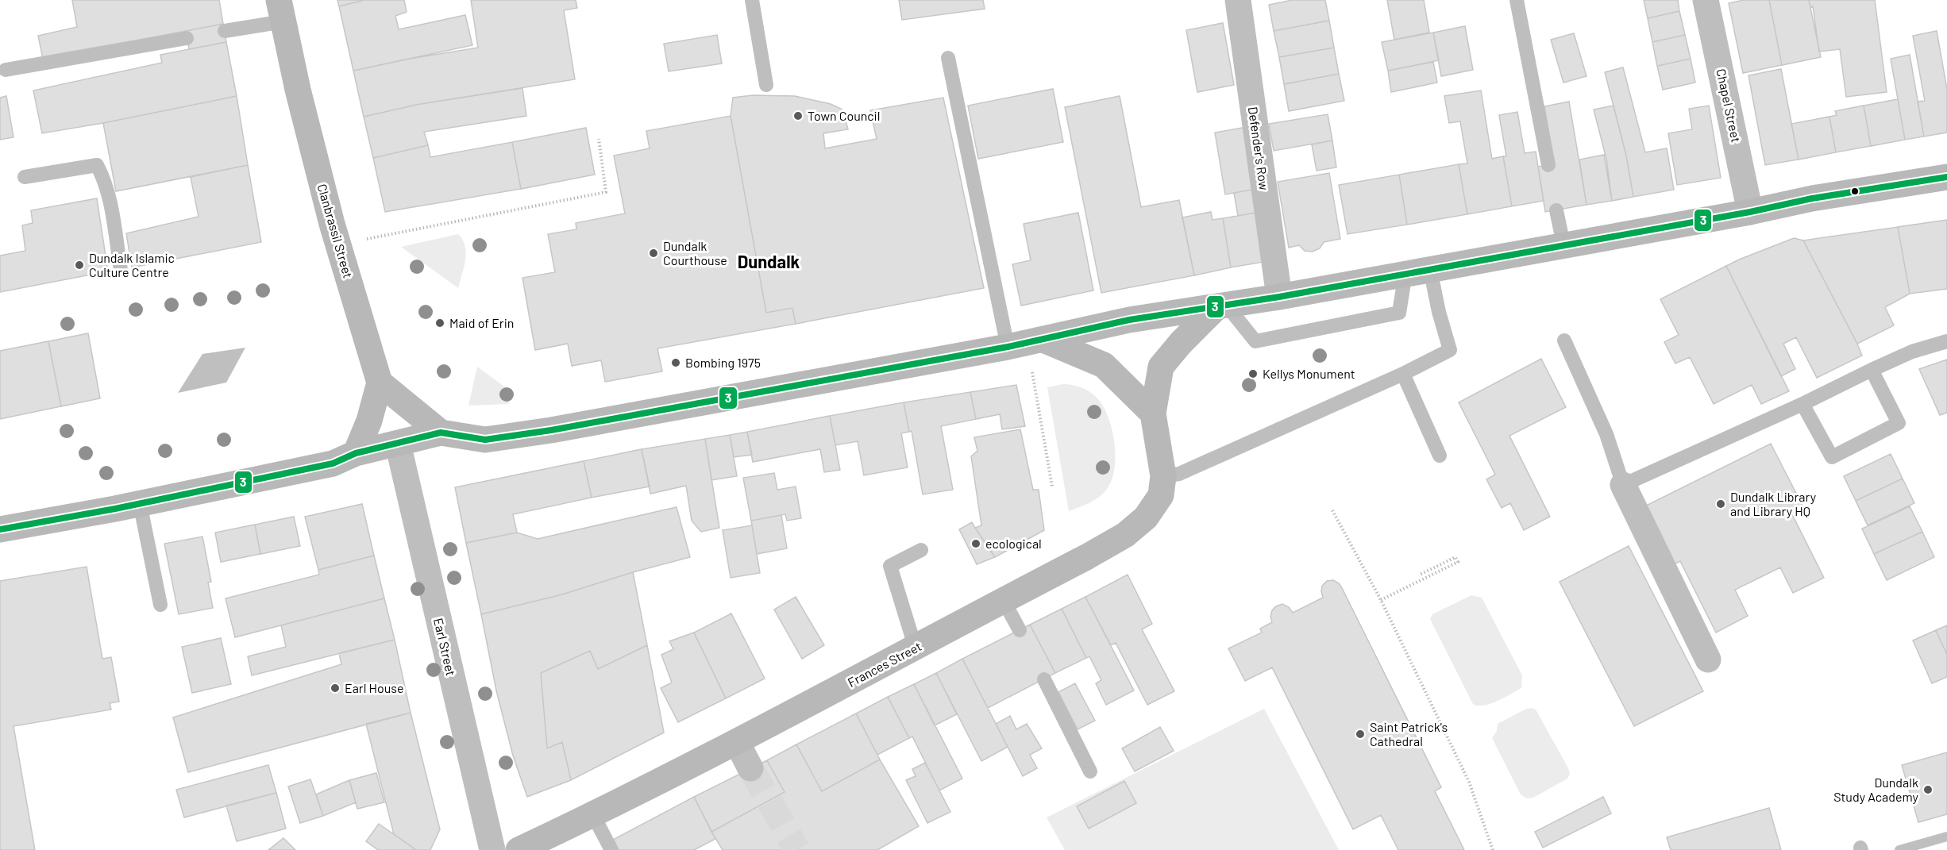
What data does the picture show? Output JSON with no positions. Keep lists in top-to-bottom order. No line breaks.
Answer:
{"streets":{"main road":["Clanbrassil Street","Frances Street"],"street":["Chapel Street","Defender's Row","Earl Street"]},"districts":["Dundalk"],"places":["Town Council","Dundalk Courthouse","Dundalk Islamic Culture Centre","Maid of Erin","Bombing 1975","Kellys Monument","Dundalk Library and Library HQ","ecological","Earl House","Saint Patrick's Cathedral","Dundalk Study Academy"],"lines":["transit line 3"]}
